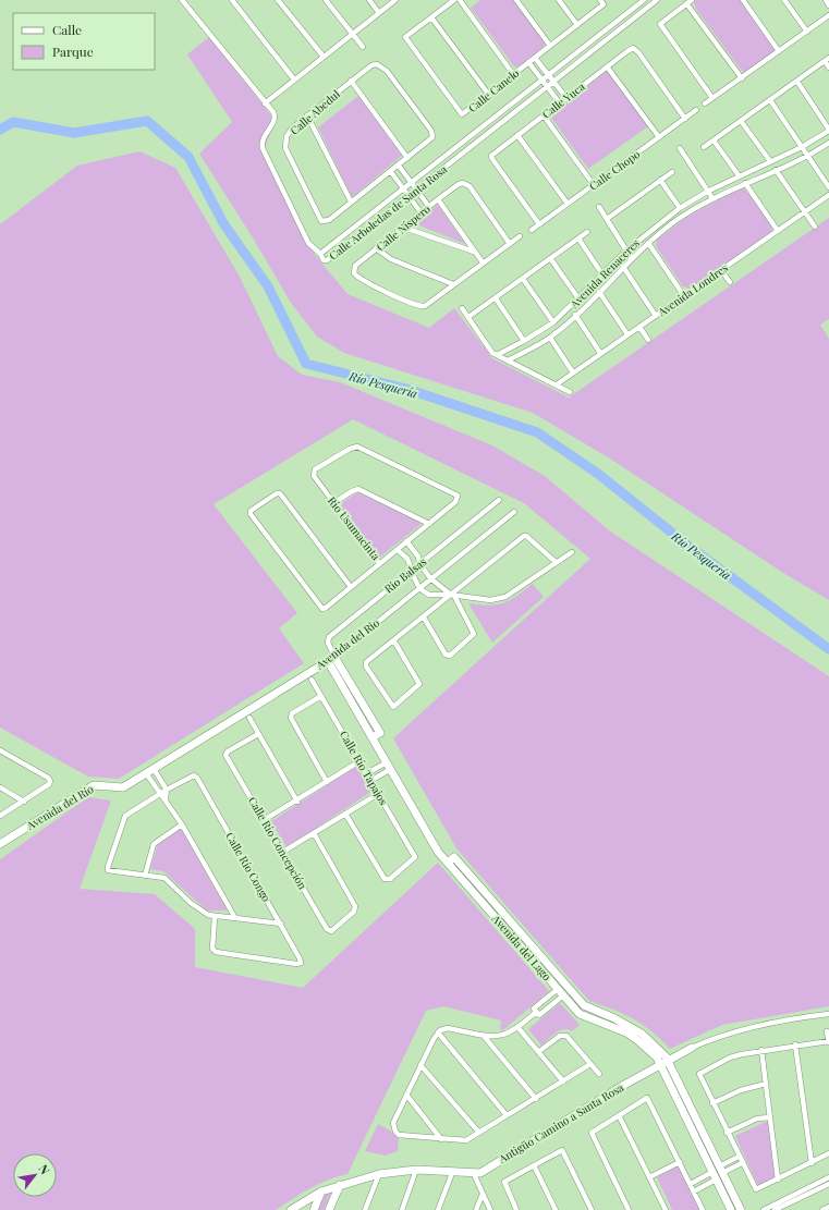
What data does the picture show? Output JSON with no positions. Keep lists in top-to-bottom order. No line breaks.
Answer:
{"streets":{"street":["Calle Canelo","Calle Yuca","Calle Abedul","Calle Chopo","Calle Arboledas de Santa Rosa","Calle Níspero","Avenida Renaceres","Avenida Londres","Río Usumacinta","Rio Balsas","Avenida del Rio","Calle Río Tapajos","Avenida del Río","Calle Río Concepción","Calle Río Congo","Avenida del Lago","Antigüo Camino a Santa Rosa"]},"crossings":[["Calle Yuca","Calle Chopo"],["Rio Balsas","Avenida del Rio"],["Rio Balsas","Avenida del Lago"],["Avenida del Rio","Avenida del Río"],["Avenida del Rio","Avenida del Lago"],["Avenida del Lago","Antigüo Camino a Santa Rosa"]],"water":["Río Pesquería"],"legend":["Calle","Parque"],"north":"top right"}
